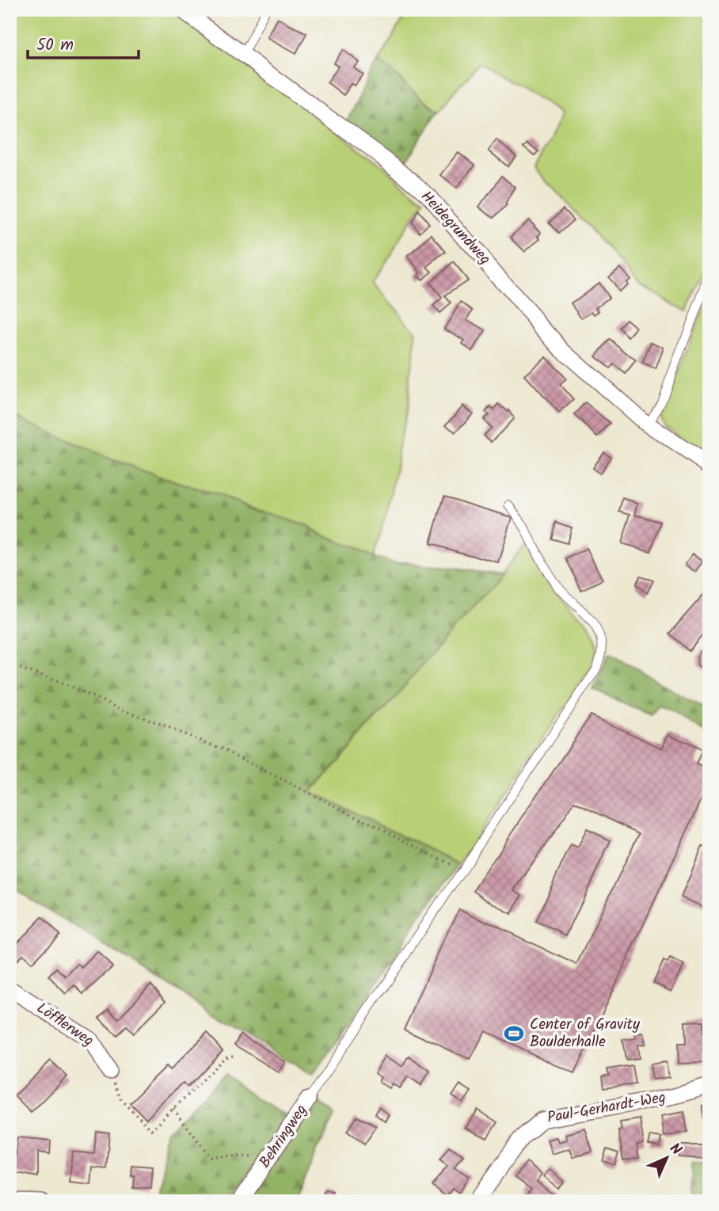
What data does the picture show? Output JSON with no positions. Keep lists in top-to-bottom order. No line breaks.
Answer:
{"streets":{"street":["Heidegrundweg","Löfflerweg","Paul-Gerhardt-Weg","Behringweg"]},"places":{"sports":["Center of Gravity Boulderhalle"]},"scale_bar":"50 m","north":"top right"}
